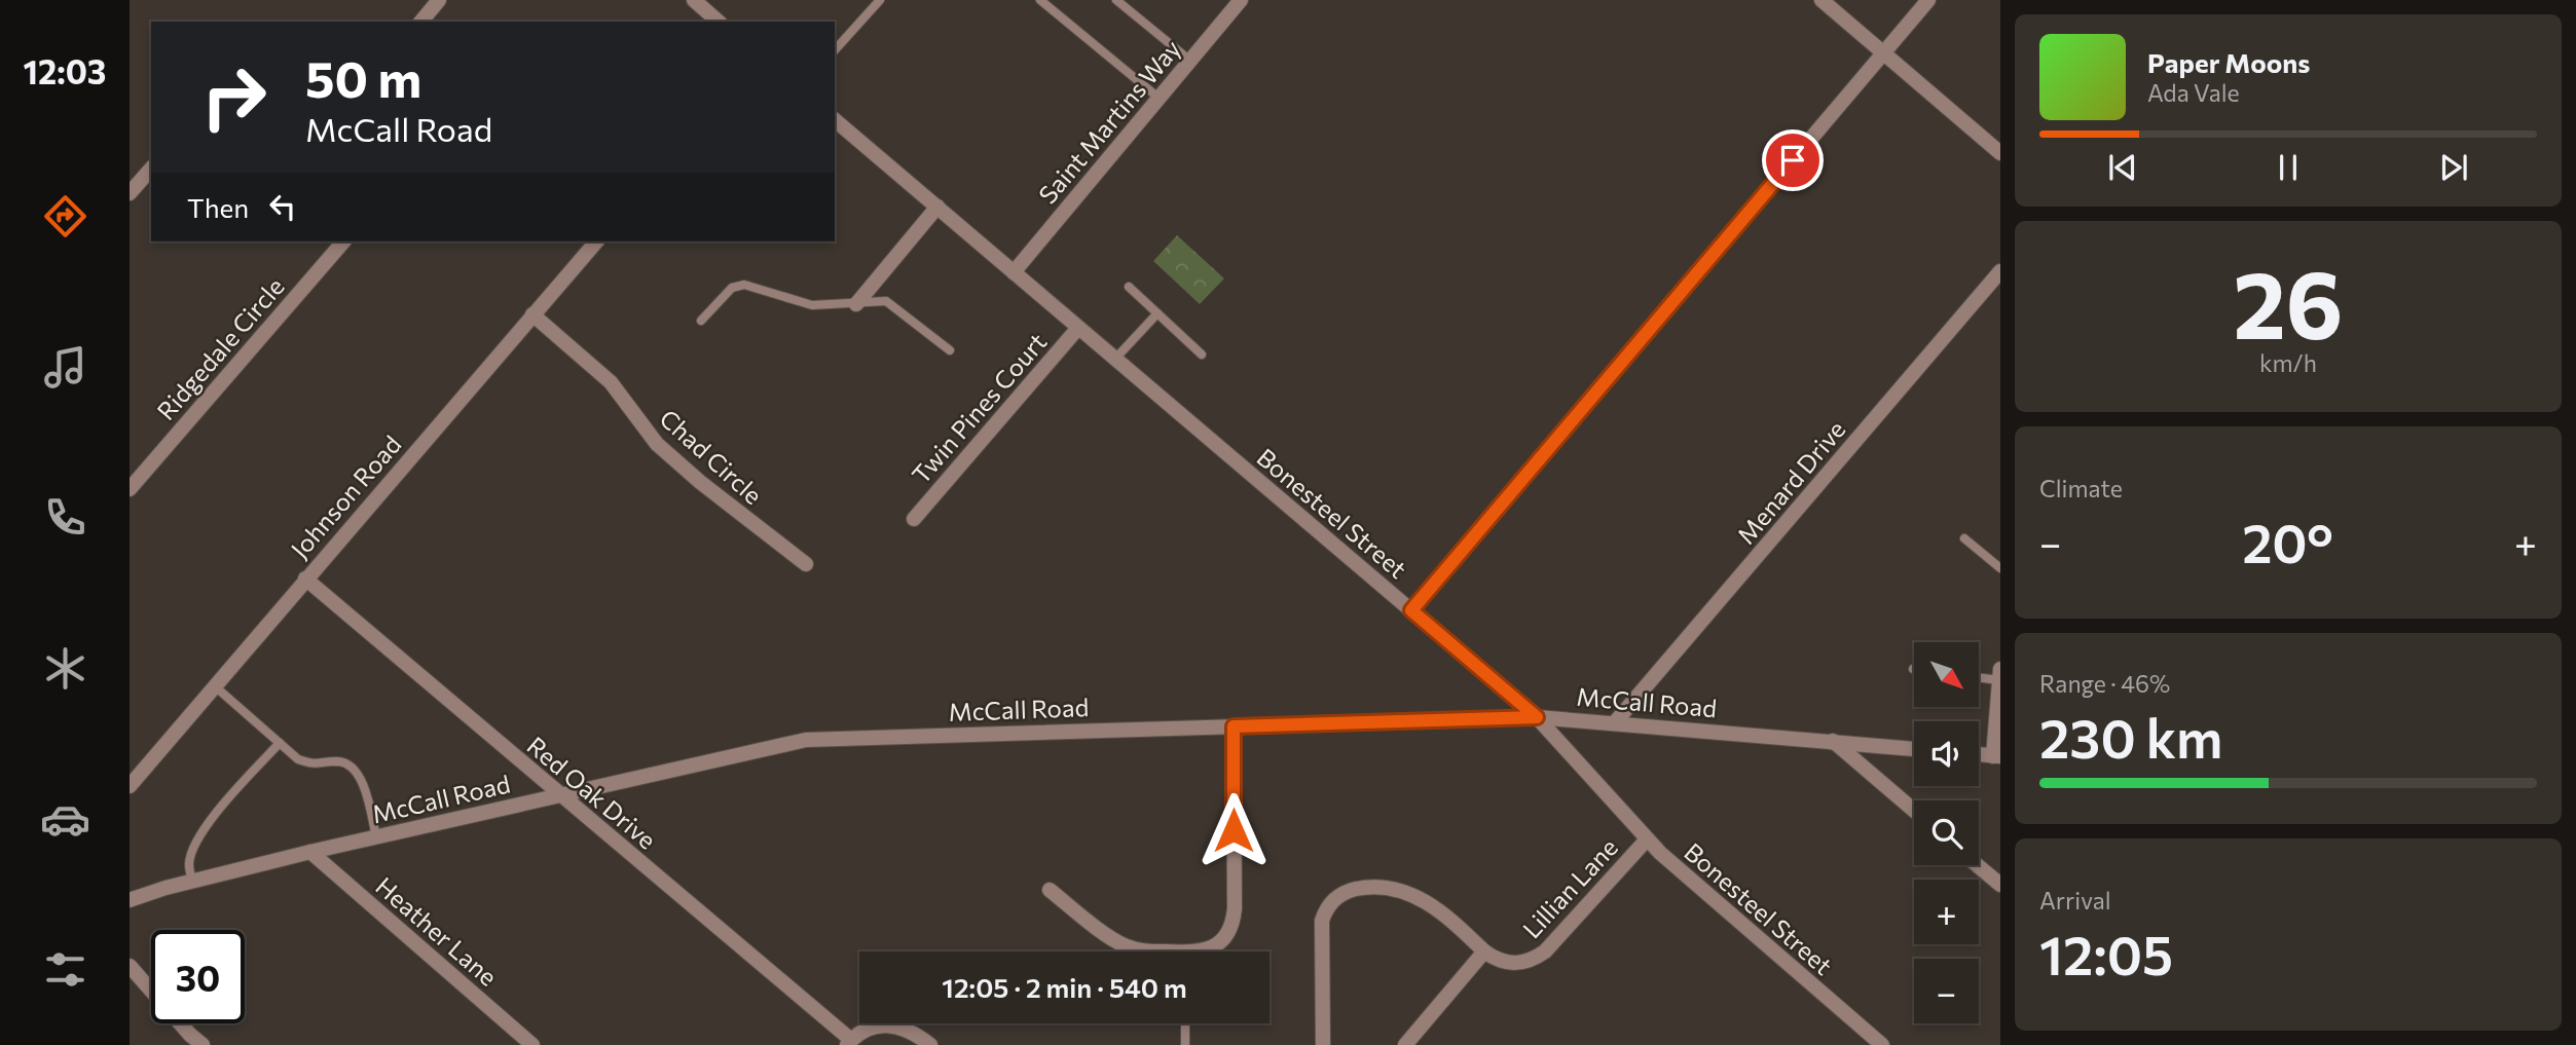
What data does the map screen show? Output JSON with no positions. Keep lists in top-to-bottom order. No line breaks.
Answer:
{"streets":{"street":["Saint Martins Way","Ridgedale Circle","Twin Pines Court","Chad Circle","Menard Drive","Johnson Road","Bonesteel Street","McCall Road","Red Oak Drive","Lillian Lane","Heather Lane"]},"crossings":[["Saint Martins Way","Bonesteel Street"],["Twin Pines Court","Bonesteel Street"],["Chad Circle","Johnson Road"],["Menard Drive","McCall Road"],["Johnson Road","Red Oak Drive"],["Bonesteel Street","McCall Road"],["Bonesteel Street","Lillian Lane"],["McCall Road","Red Oak Drive"],["McCall Road","Heather Lane"]],"north":"bottom right","page":{"tabs":"12:03","turn":["50 m","McCall Road"],"song":["Paper Moons","Ada Vale"],"then":"Then","tile":[["26","km/h"],"Climate",["Range · 46%","230 km"],["Arrival","12:05"]],"heat":["−","20°","+"],"map_buttons":["+","−"],"limit":"30","trip":"12:05 · 2 min · 540 m"}}
